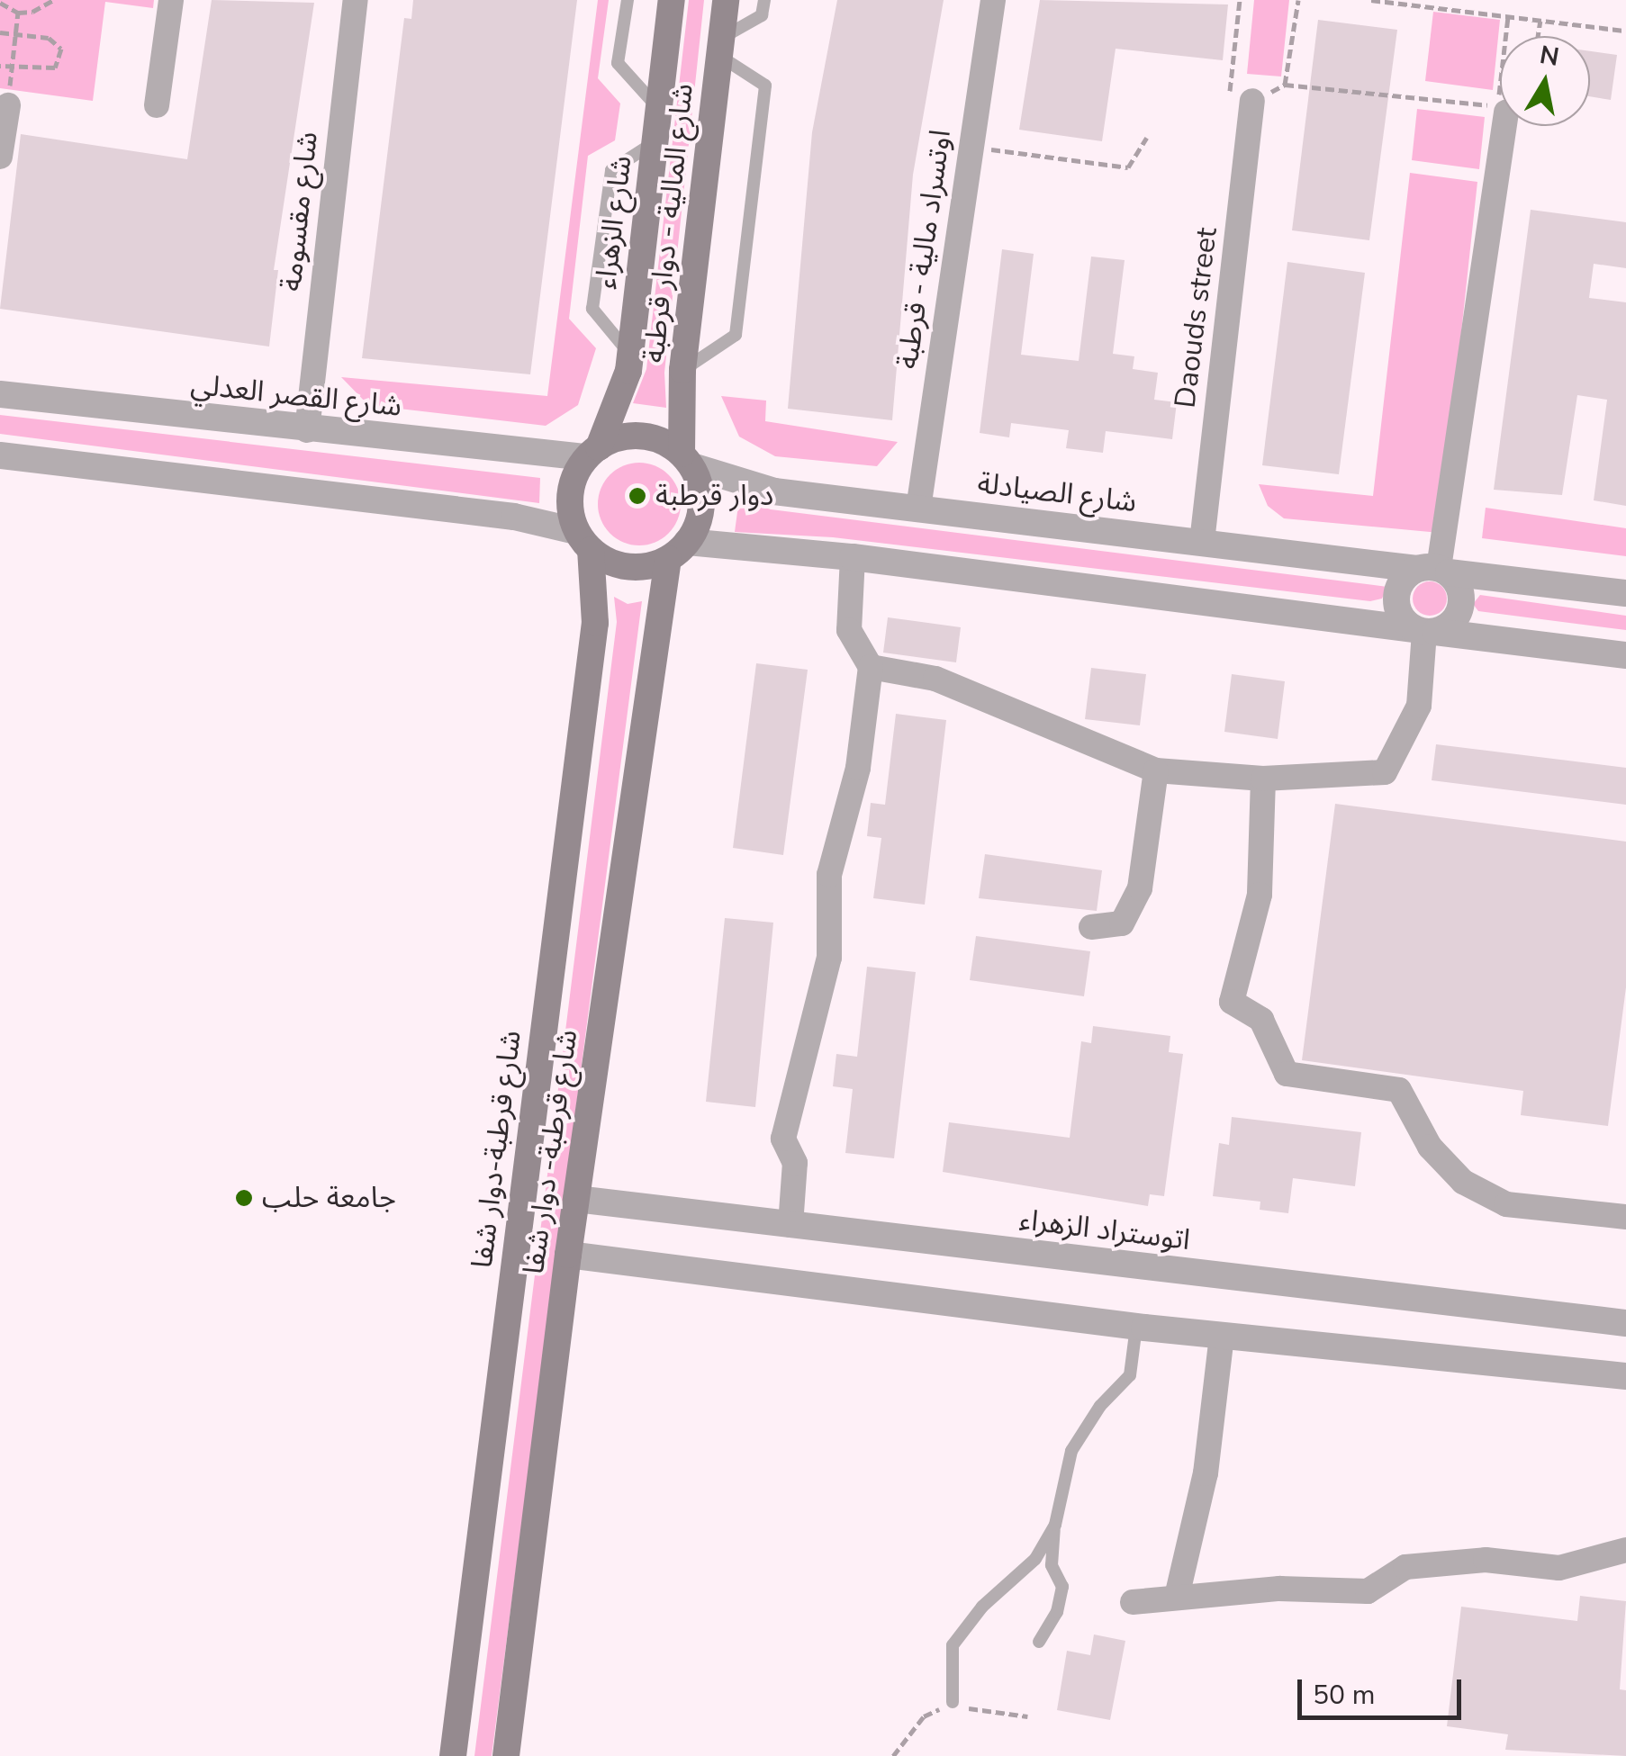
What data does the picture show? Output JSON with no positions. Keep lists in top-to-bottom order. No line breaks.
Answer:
{"streets":{"main road":["شارع الزهراء","شارع المالية - دوار قرطبة","شارع قرطبة-دوار شفا","شارع قرطبة- دوار شفا"],"street":["شارع مقسومة","اوتسراد مالية - قرطبة","Daouds street","شارع القصر العدلي","شارع الصيادلة","اتوستراد الزهراء"]},"crossings":[["شارع مقسومة","شارع القصر العدلي"],["شارع الزهراء","شارع المالية - دوار قرطبة"],["شارع الزهراء","شارع القصر العدلي"],["شارع الزهراء","شارع الصيادلة"],["شارع الزهراء","شارع قرطبة-دوار شفا"],["شارع الزهراء","شارع قرطبة- دوار شفا"],["شارع المالية - دوار قرطبة","شارع القصر العدلي"],["شارع المالية - دوار قرطبة","شارع الصيادلة"],["شارع المالية - دوار قرطبة","شارع قرطبة-دوار شفا"],["شارع المالية - دوار قرطبة","شارع قرطبة- دوار شفا"],["اوتسراد مالية - قرطبة","شارع الصيادلة"],["Daouds street","شارع الصيادلة"],["شارع القصر العدلي","شارع الصيادلة"],["شارع القصر العدلي","شارع قرطبة-دوار شفا"],["شارع القصر العدلي","شارع قرطبة- دوار شفا"],["شارع الصيادلة","شارع قرطبة-دوار شفا"],["شارع الصيادلة","شارع قرطبة- دوار شفا"],["شارع قرطبة-دوار شفا","شارع قرطبة- دوار شفا"],["شارع قرطبة- دوار شفا","اتوستراد الزهراء"]],"places":["دوار قرطبة","جامعة حلب"],"scale_bar":"50 m","north":"top"}
